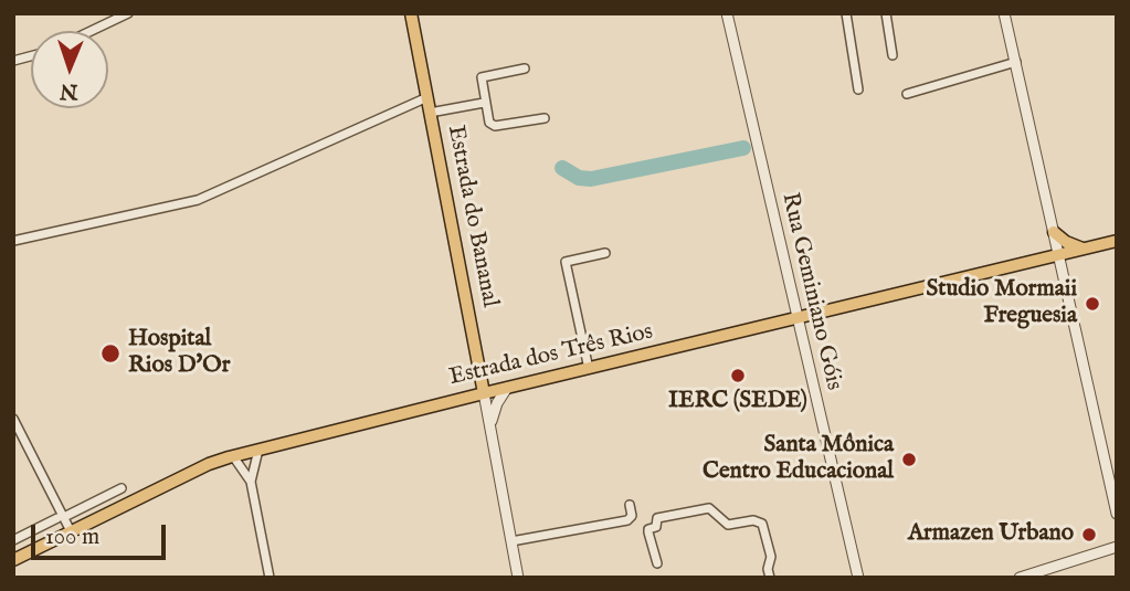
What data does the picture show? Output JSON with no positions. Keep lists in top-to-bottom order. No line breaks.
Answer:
{"streets":{"main road":["Estrada do Bananal","Estrada dos Três Rios"],"street":["Rua Geminiano Góis"]},"crossings":[["Estrada do Bananal","Estrada dos Três Rios"],["Rua Geminiano Góis","Estrada dos Três Rios"]],"places":["Studio Mormaii Freguesia","Hospital Rios D'Or","IERC (SEDE)","Santa Mônica Centro Educacional","Armazen Urbano"],"scale_bar":"100 m","north":"bottom"}
